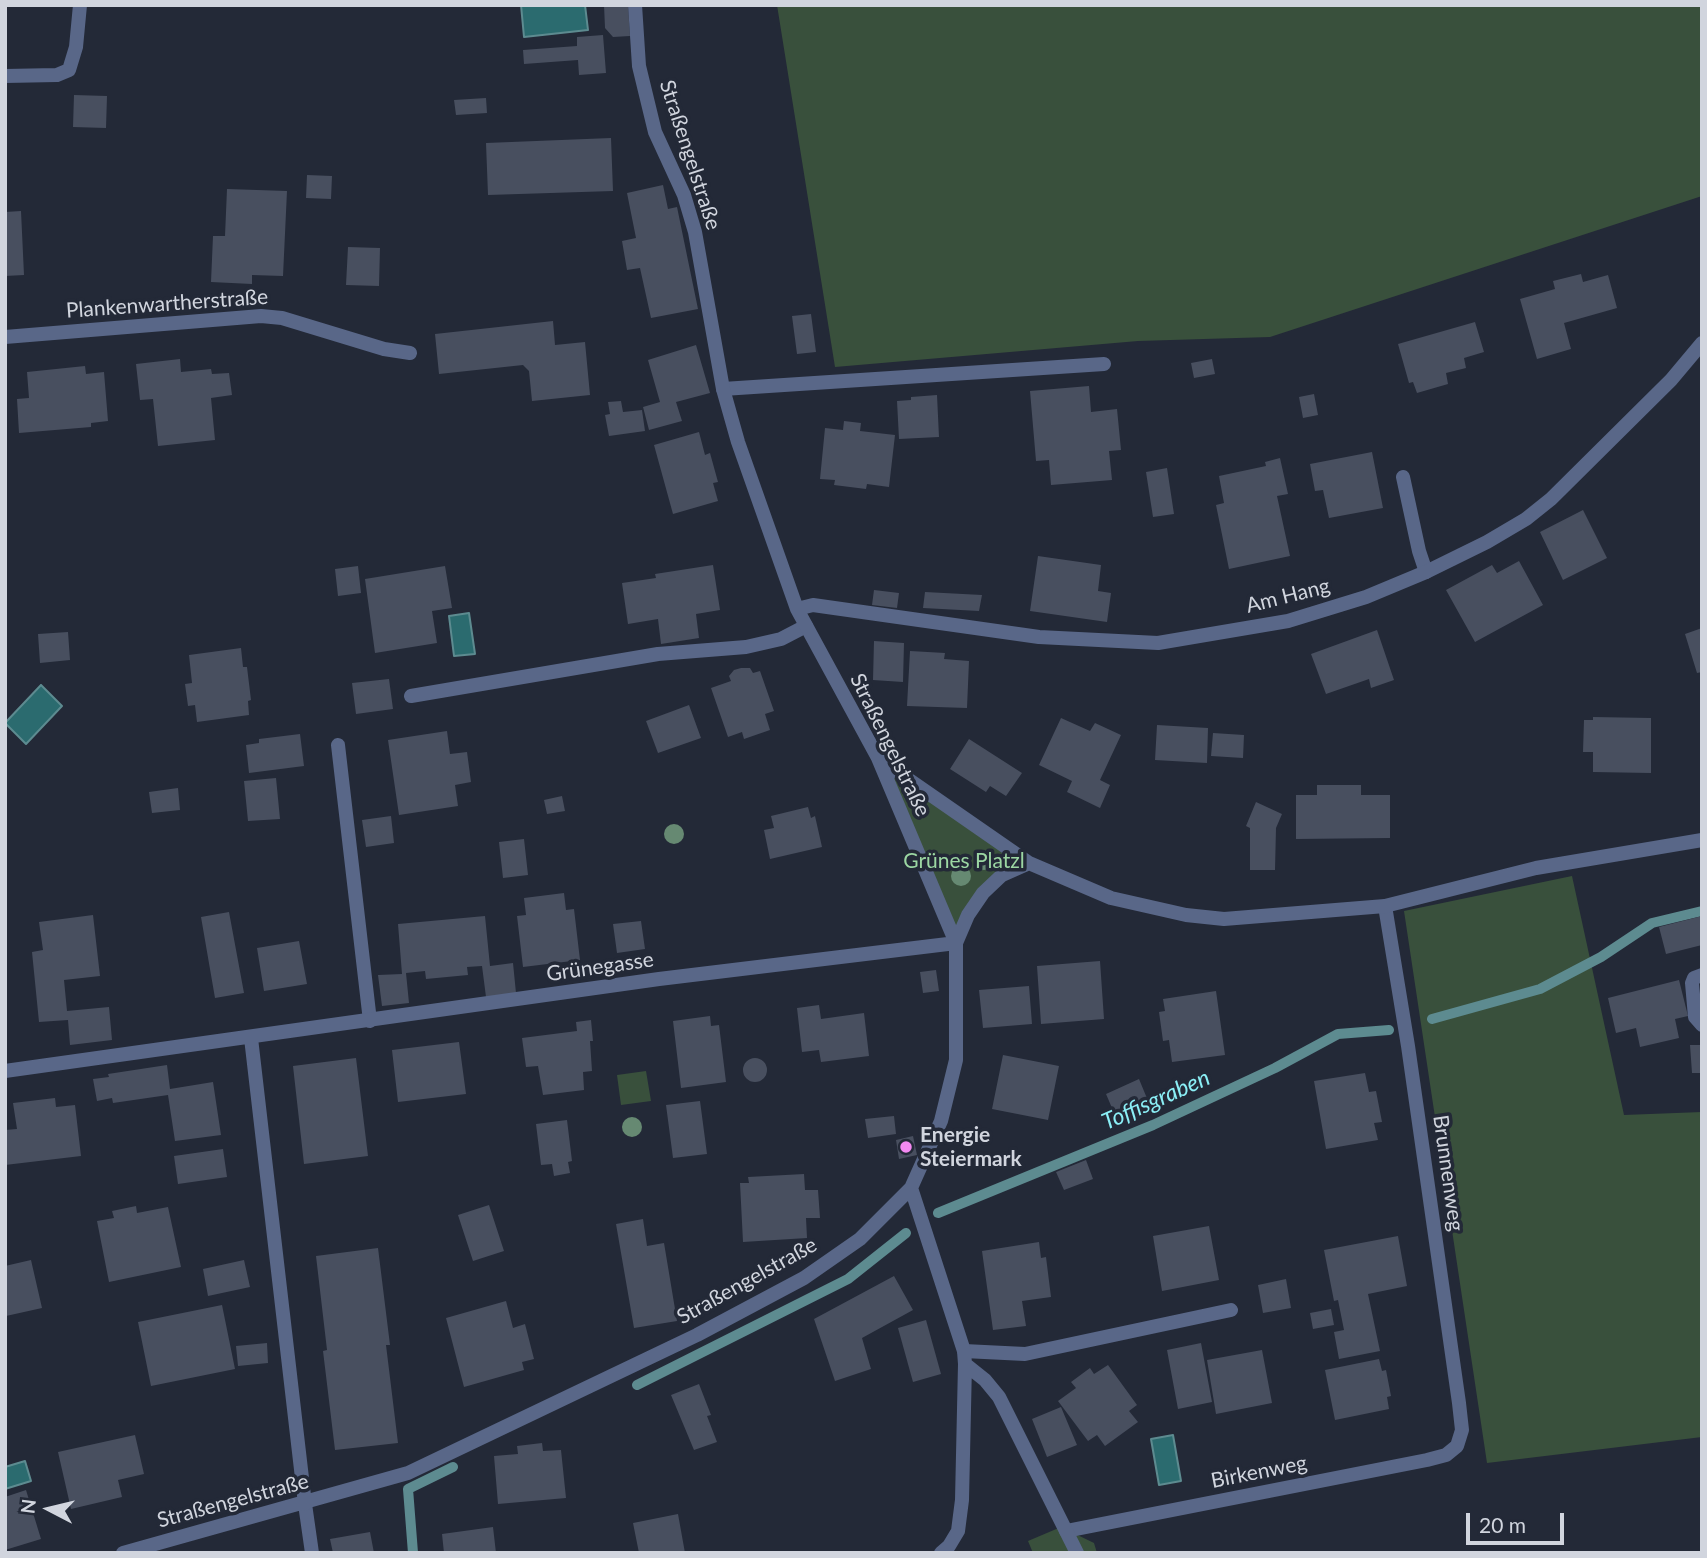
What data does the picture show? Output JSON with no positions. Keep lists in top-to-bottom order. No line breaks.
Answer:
{"streets":{"street":["Straßengelstraße","Plankenwartherstraße","Am Hang","Grünegasse","Brunnenweg","Birkenweg"]},"crossings":[["Straßengelstraße","Am Hang"],["Straßengelstraße","Grünegasse"],["Brunnenweg","Birkenweg"]],"water":["Toffisgraben"],"parks":["Grünes Platzl"],"places":["Energie Steiermark"],"scale_bar":"20 m","north":"left"}
